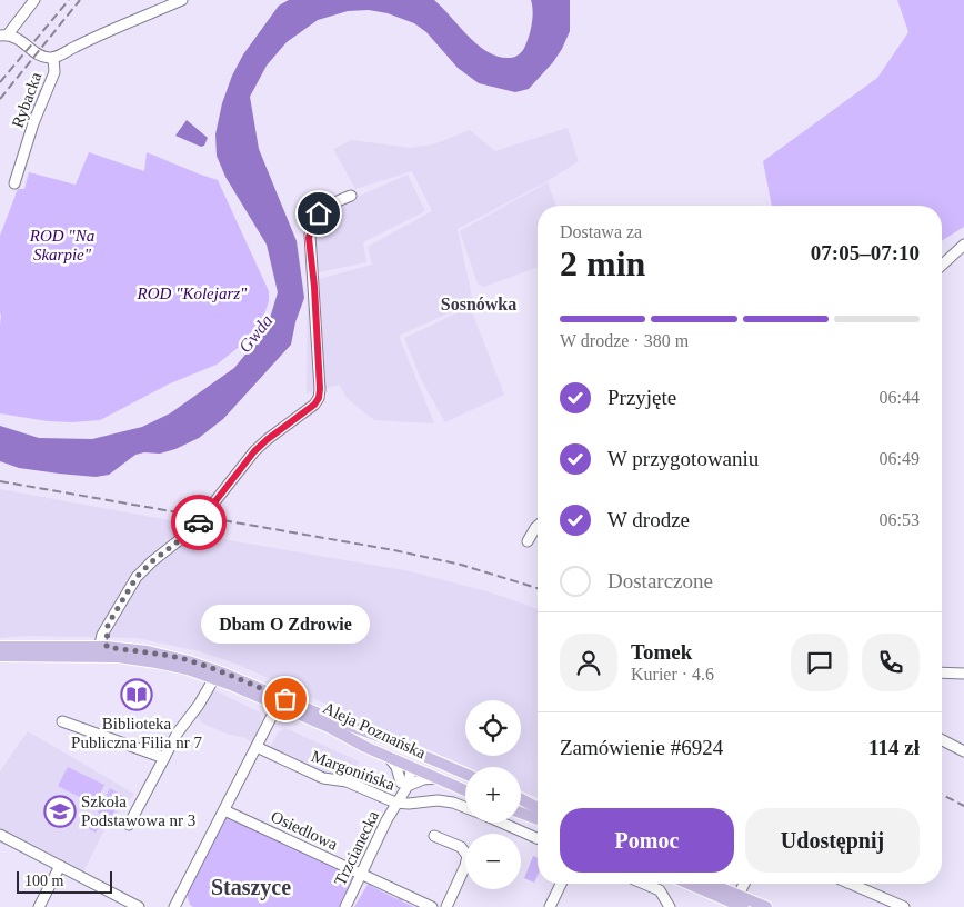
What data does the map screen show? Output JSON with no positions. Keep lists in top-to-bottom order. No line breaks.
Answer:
{"streets":{"main road":["Aleja Poznańska"],"street":["Rybacka","Margonińska","Osiedlowa","Trzcianecka"]},"crossings":[["Aleja Poznańska","Trzcianecka"],["Margonińska","Trzcianecka"],["Osiedlowa","Trzcianecka"]],"districts":["Sosnówka","Staszyce"],"water":["Gwda"],"parks":["ROD \"Na Skarpie\"","ROD \"Kolejarz\""],"places":{"library":["Biblioteka Publiczna Filia nr 7"],"other":["Dbam O Zdrowie"],"school or university":["Szkoła Podstawowa nr 3"]},"scale_bar":"100 m","page":{"heading":["2 min","Dostawa za","07:05–07:10"],"panel":["Tomek","Kurier · 4.6","Zamówienie #6924","114 zł"],"bar":"W drodze · 380 m","list":[["Przyjęte","06:44"],["W przygotowaniu","06:49"],["W drodze","06:53"],"Dostarczone"],"bubble":"Dbam O Zdrowie","map_buttons":["+","−"],"buttons":["Pomoc","Udostępnij"],"scale":"100 m"}}
